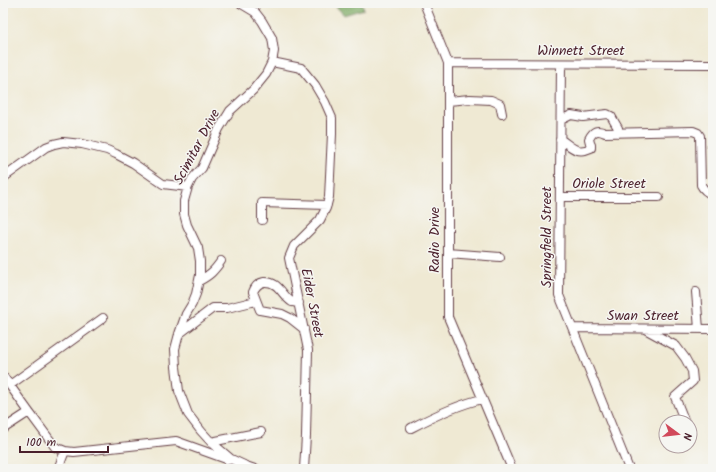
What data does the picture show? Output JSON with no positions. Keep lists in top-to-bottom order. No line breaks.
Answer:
{"streets":{"street":["Winnett Street","Scimitar Drive","Oriole Street","Springfield Street","Radio Drive","Eider Street","Swan Street"]},"crossings":[["Winnett Street","Springfield Street"],["Winnett Street","Radio Drive"],["Scimitar Drive","Eider Street"],["Oriole Street","Springfield Street"],["Springfield Street","Swan Street"]],"scale_bar":"100 m","north":"right"}
